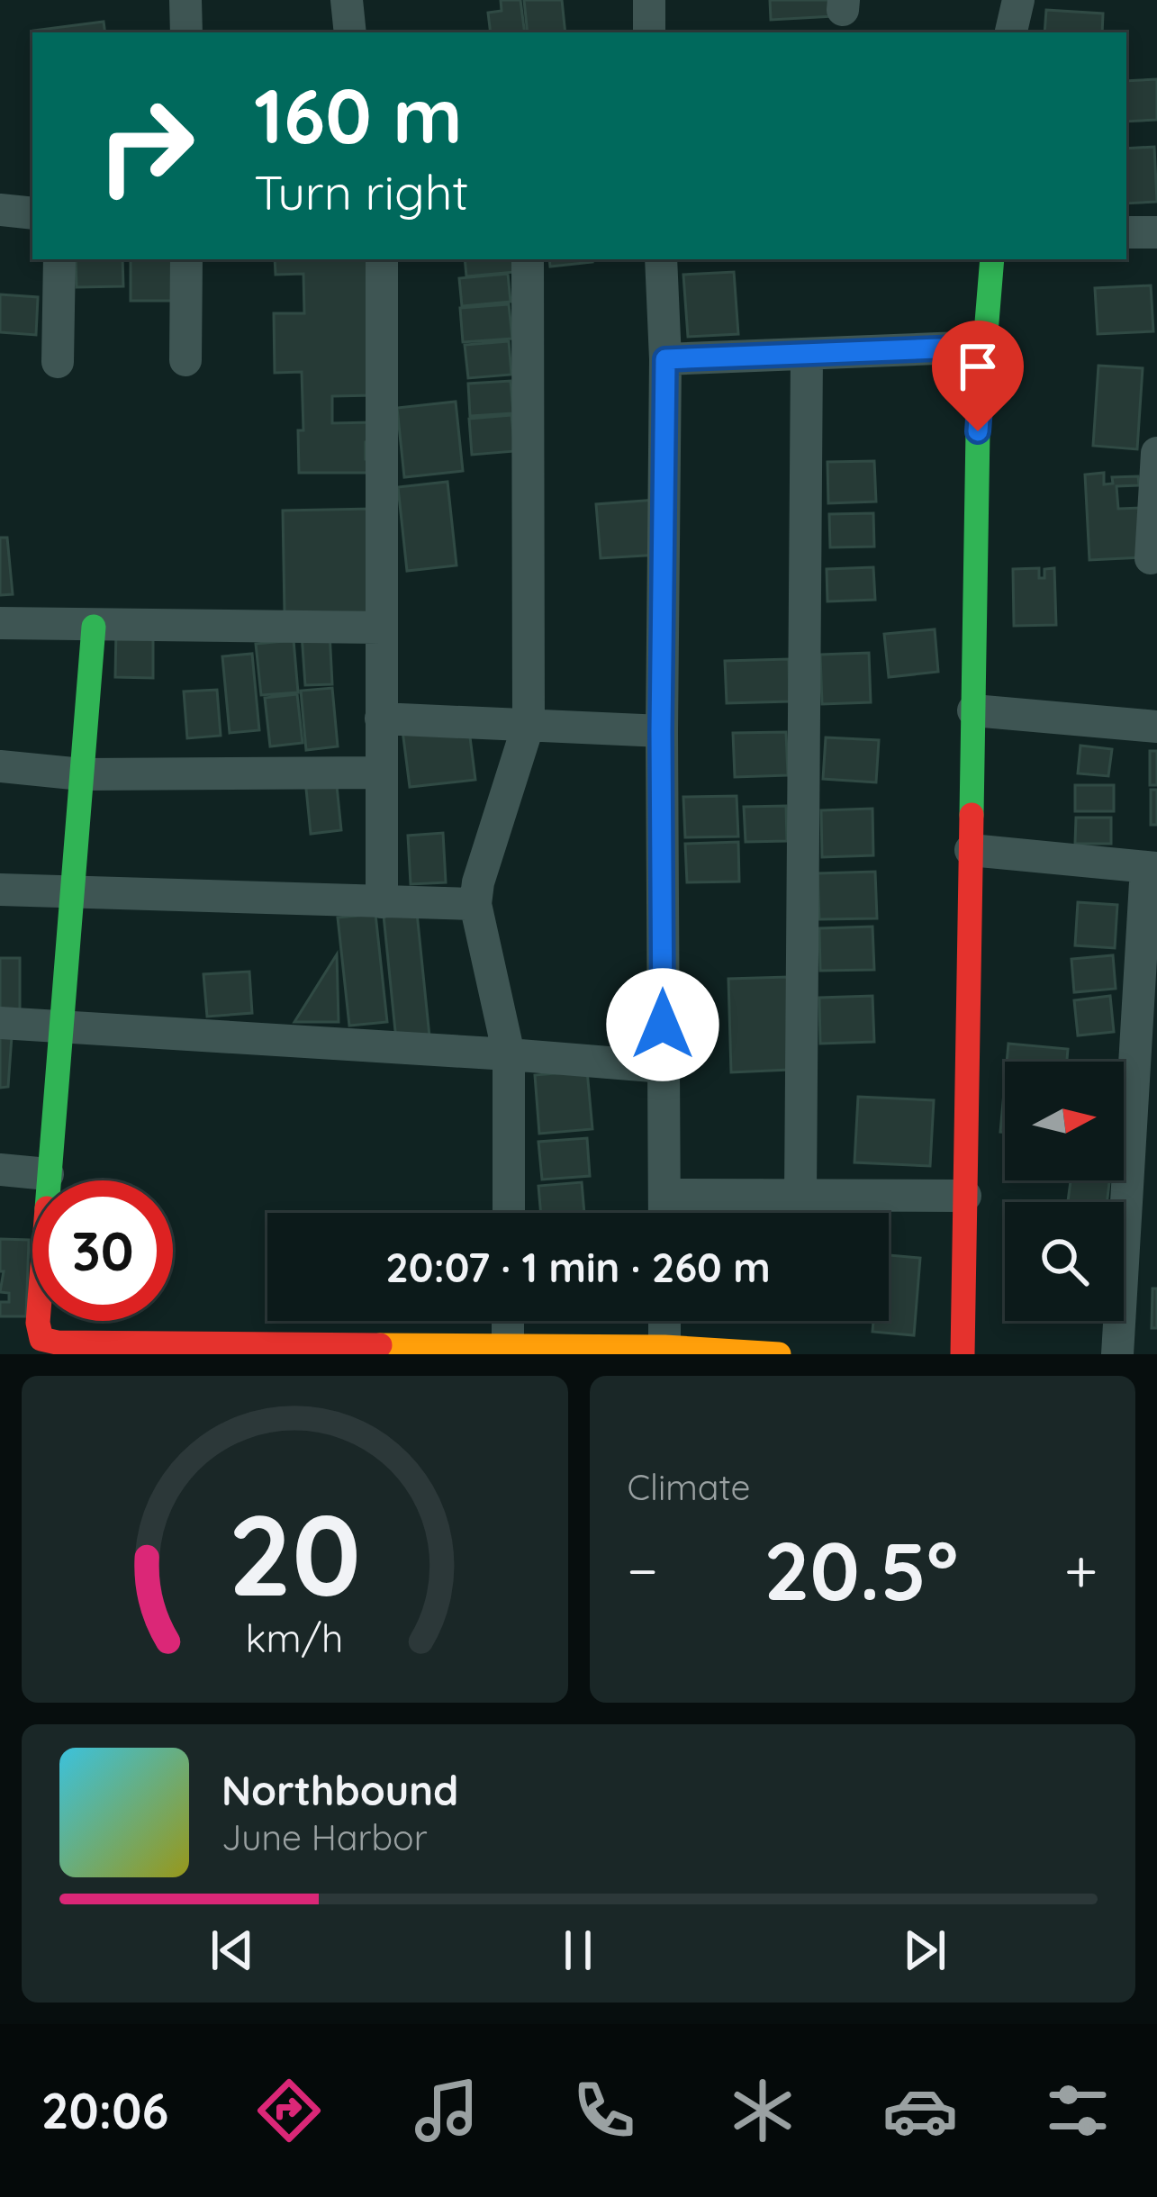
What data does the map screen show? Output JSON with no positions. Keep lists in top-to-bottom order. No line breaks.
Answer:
{"north":"right","page":{"turn":["160 m","Turn right"],"limit":"30","trip":"20:07 · 1 min · 260 m","tile":"Climate","heat":["−","20.5°","+"],"song":["Northbound","June Harbor"],"tabs":"20:06","gauge":["20","km/h"]}}
